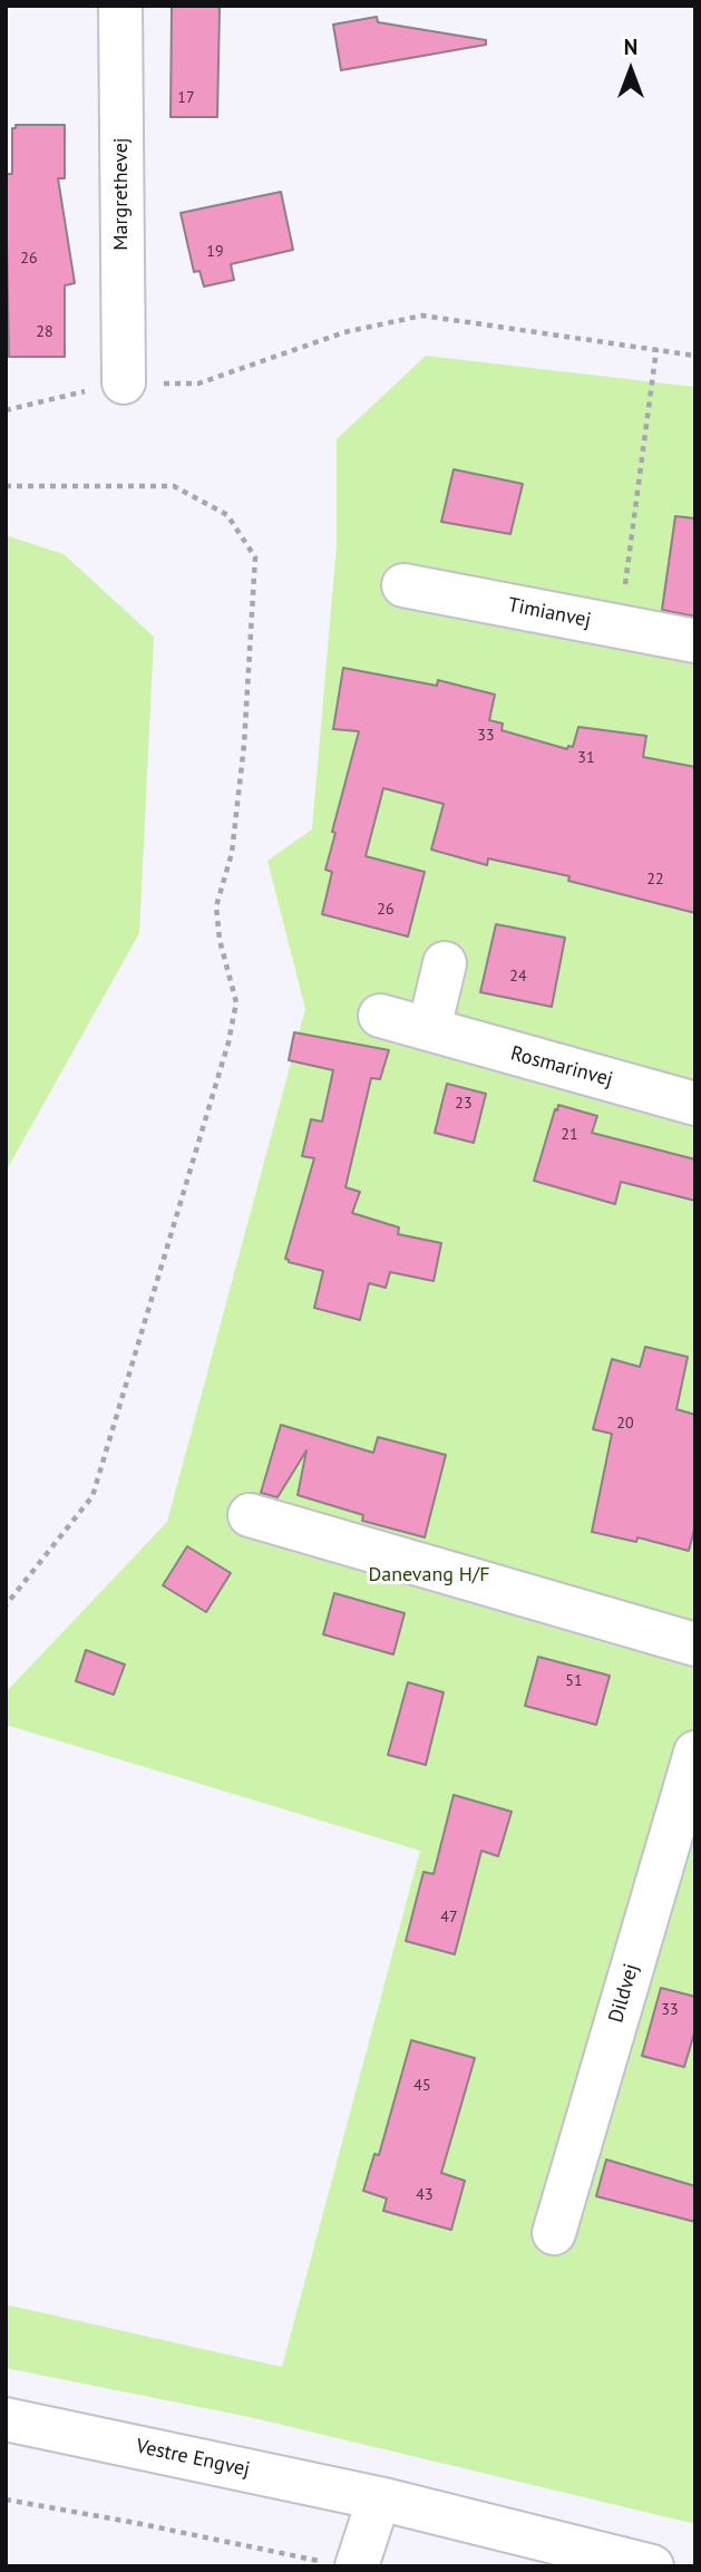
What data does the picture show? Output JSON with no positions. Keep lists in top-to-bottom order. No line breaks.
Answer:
{"streets":{"street":["Margrethevej","Timianvej","Rosmarinvej","Dildvej","Vestre Engvej"]},"parks":["Danevang H/F"],"house_numbers":["17","19","26","28","33","31","22","26","24","23","21","20","51","47","33","45","43"],"north":"top"}
